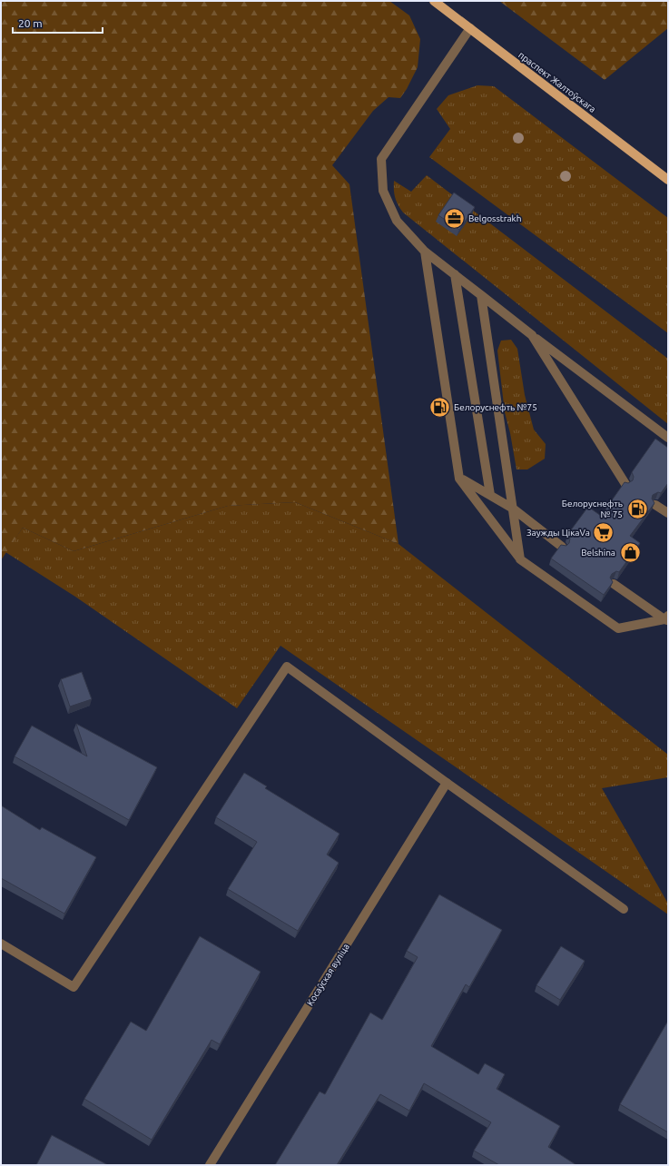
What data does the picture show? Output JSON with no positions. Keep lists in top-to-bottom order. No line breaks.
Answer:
{"streets":{"main road":["праспект Жалтоўскага"],"street":["Косаўская вуліца"]},"places":{"office":["Belgosstrakh"],"fuel station":["Белоруснефть №75","Белоруснефть № 75"],"supermarket":["Заужды ЦікаVа"],"shop":["Belshina"]},"scale_bar":"20 m"}
